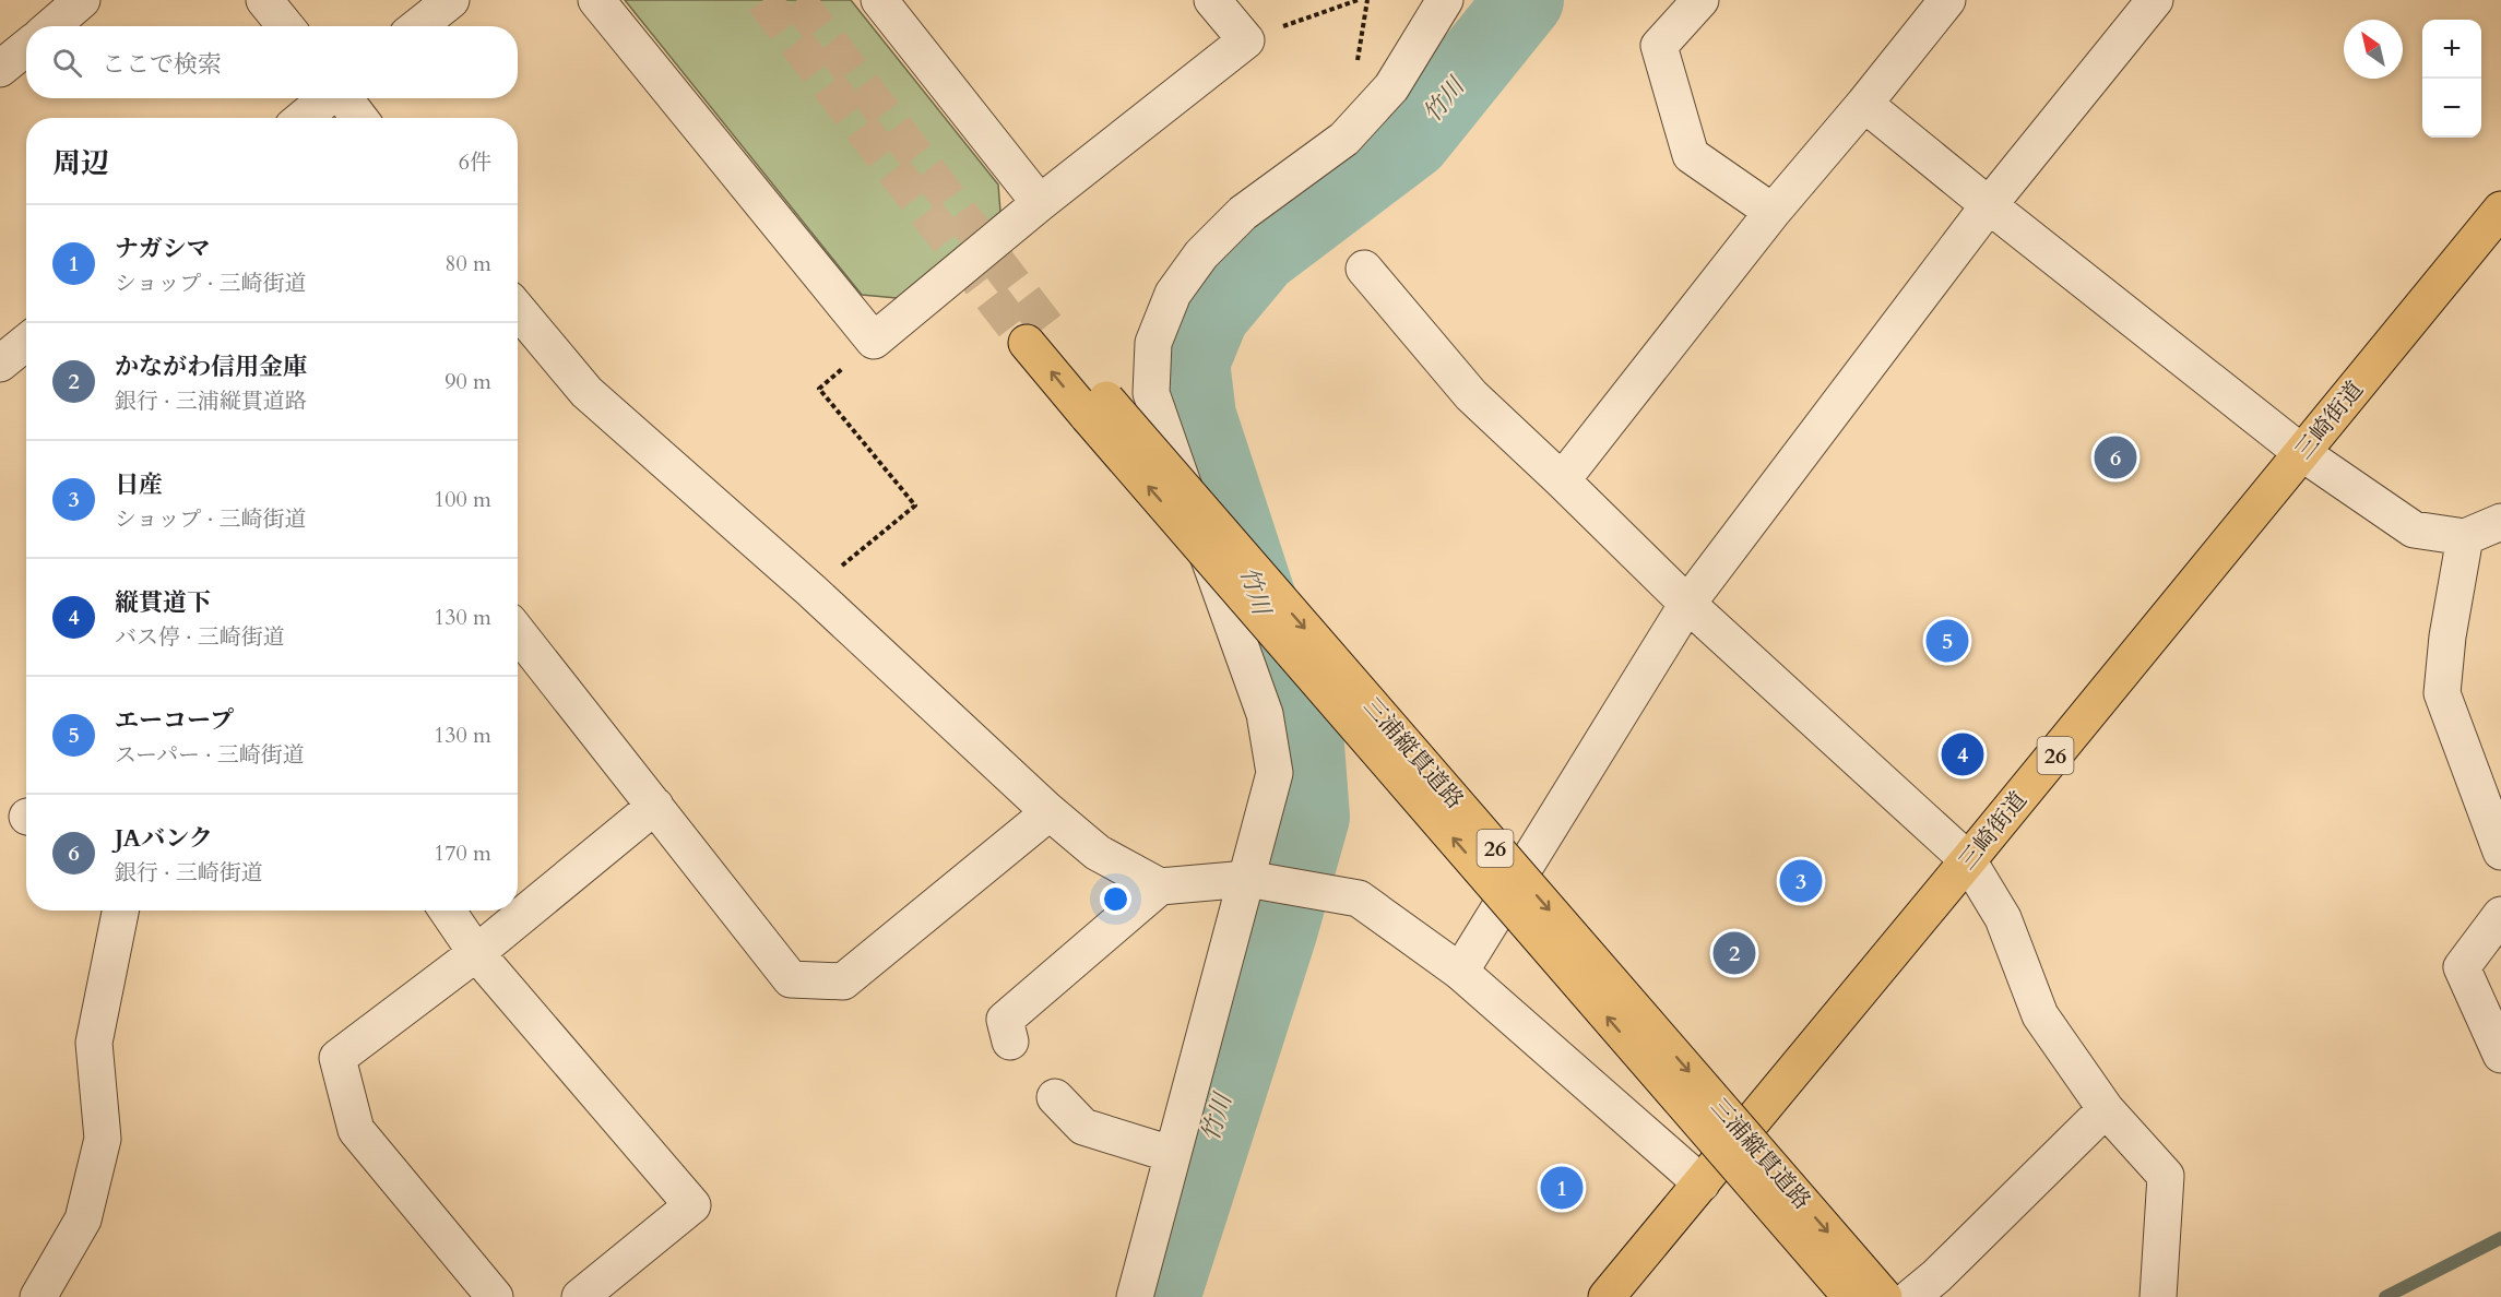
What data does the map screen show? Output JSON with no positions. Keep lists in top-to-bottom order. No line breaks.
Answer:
{"streets":{"main road":["三崎街道","三浦縦貫道路","26"]},"water":["竹川"],"north":"top left","page":{"map_buttons":["+","−"],"search":"ここで検索","heading":["周辺","6件"],"list":[{"mark":"1","name":"ナガシマ","note":"ショップ · 三崎街道","value":"80 m"},{"mark":"2","name":"かながわ信用金庫","note":"銀行 · 三浦縦貫道路","value":"90 m"},{"mark":"3","name":"日産","note":"ショップ · 三崎街道","value":"100 m"},{"mark":"4","name":"縦貫道下","note":"バス停 · 三崎街道","value":"130 m"},{"mark":"5","name":"エーコープ","note":"スーパー · 三崎街道","value":"130 m"},{"mark":"6","name":"JAバンク","note":"銀行 · 三崎街道","value":"170 m"}],"pins":["6","5","4","3","2","1"]}}
